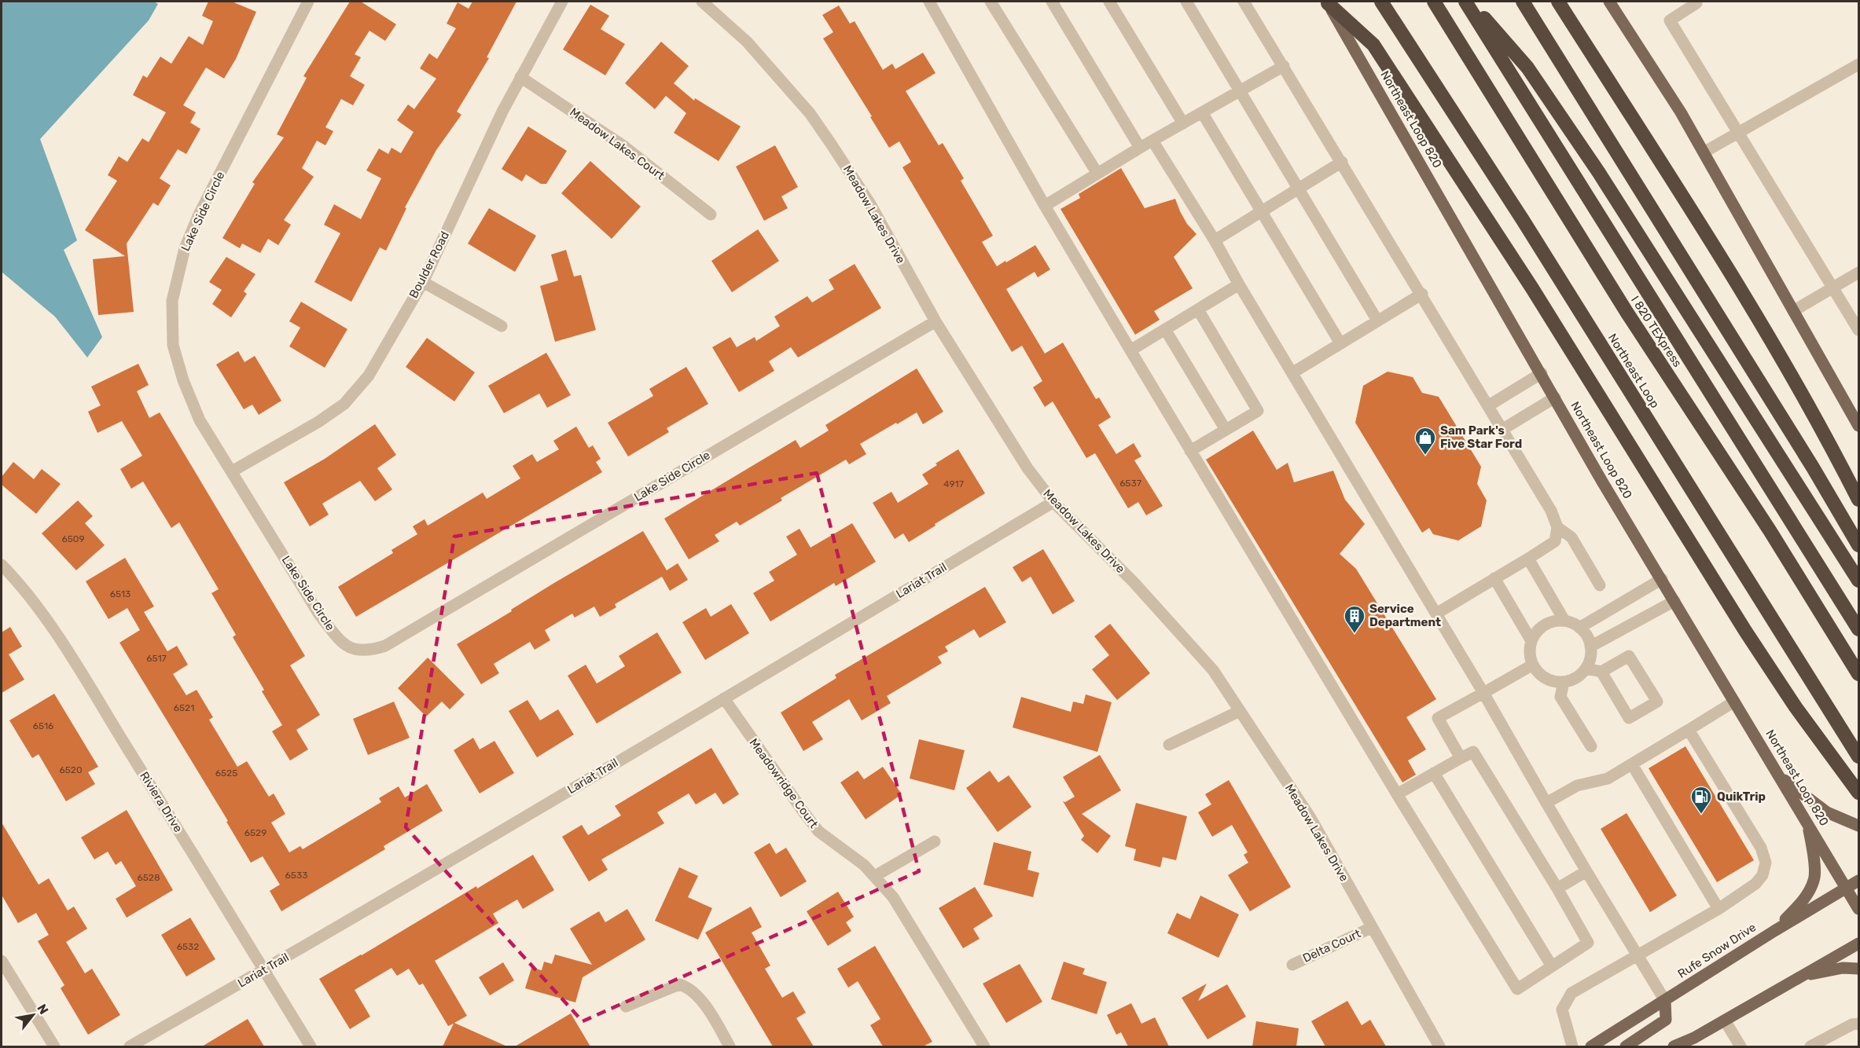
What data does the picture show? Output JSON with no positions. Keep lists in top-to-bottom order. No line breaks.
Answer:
{"streets":{"highway":["I 820 TEXpress","Northeast Loop"],"main road":["Northeast Loop 820","Rufe Snow Drive"],"street":["Meadow Lakes Court","Lake Side Circle","Meadow Lakes Drive","Boulder Road","Lariat Trail","Meadowridge Court","Riviera Drive","Delta Court"]},"crossings":[["Northeast Loop 820","Rufe Snow Drive"],["Meadow Lakes Court","Boulder Road"],["Lake Side Circle","Meadow Lakes Drive"],["Lake Side Circle","Boulder Road"],["Meadow Lakes Drive","Lariat Trail"],["Meadow Lakes Drive","Delta Court"],["Lariat Trail","Meadowridge Court"],["Lariat Trail","Riviera Drive"]],"places":{"shop":["Sam Park's Five Star Ford"],"building":["Service Department"],"fuel station":["QuikTrip"]},"house_numbers":["6537","4917","6509","6513","6517","6521","6516","6520","6525","6529","6533","6528","6532"],"north":"top right"}
